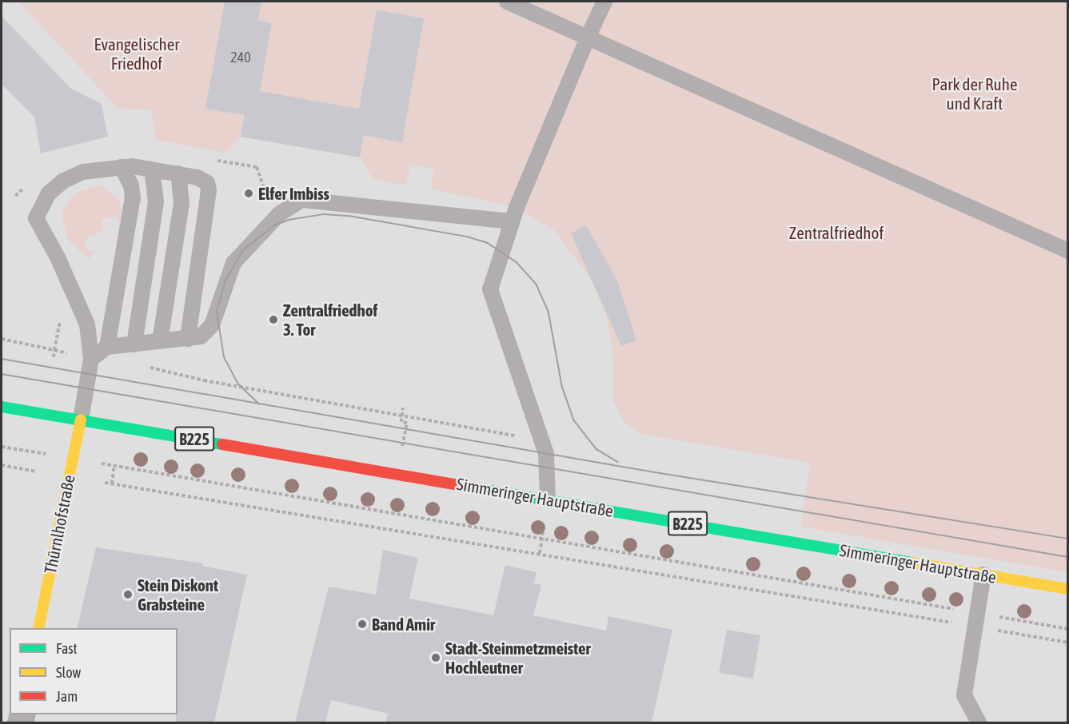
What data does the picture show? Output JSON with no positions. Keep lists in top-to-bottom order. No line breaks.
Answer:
{"streets":{"main road":["B225","Simmeringer Hauptstraße","Thürnlhofstraße"]},"crossings":[["Simmeringer Hauptstraße","Thürnlhofstraße"]],"parks":["Evangelischer Friedhof","Park der Ruhe und Kraft","Zentralfriedhof"],"places":["Elfer Imbiss","Zentralfriedhof 3. Tor","Stein Diskont Grabsteine","Band Amir","Stadt-Steinmetzmeister Hochleutner"],"house_numbers":["240"],"legend":["Fast","Slow","Jam"]}
